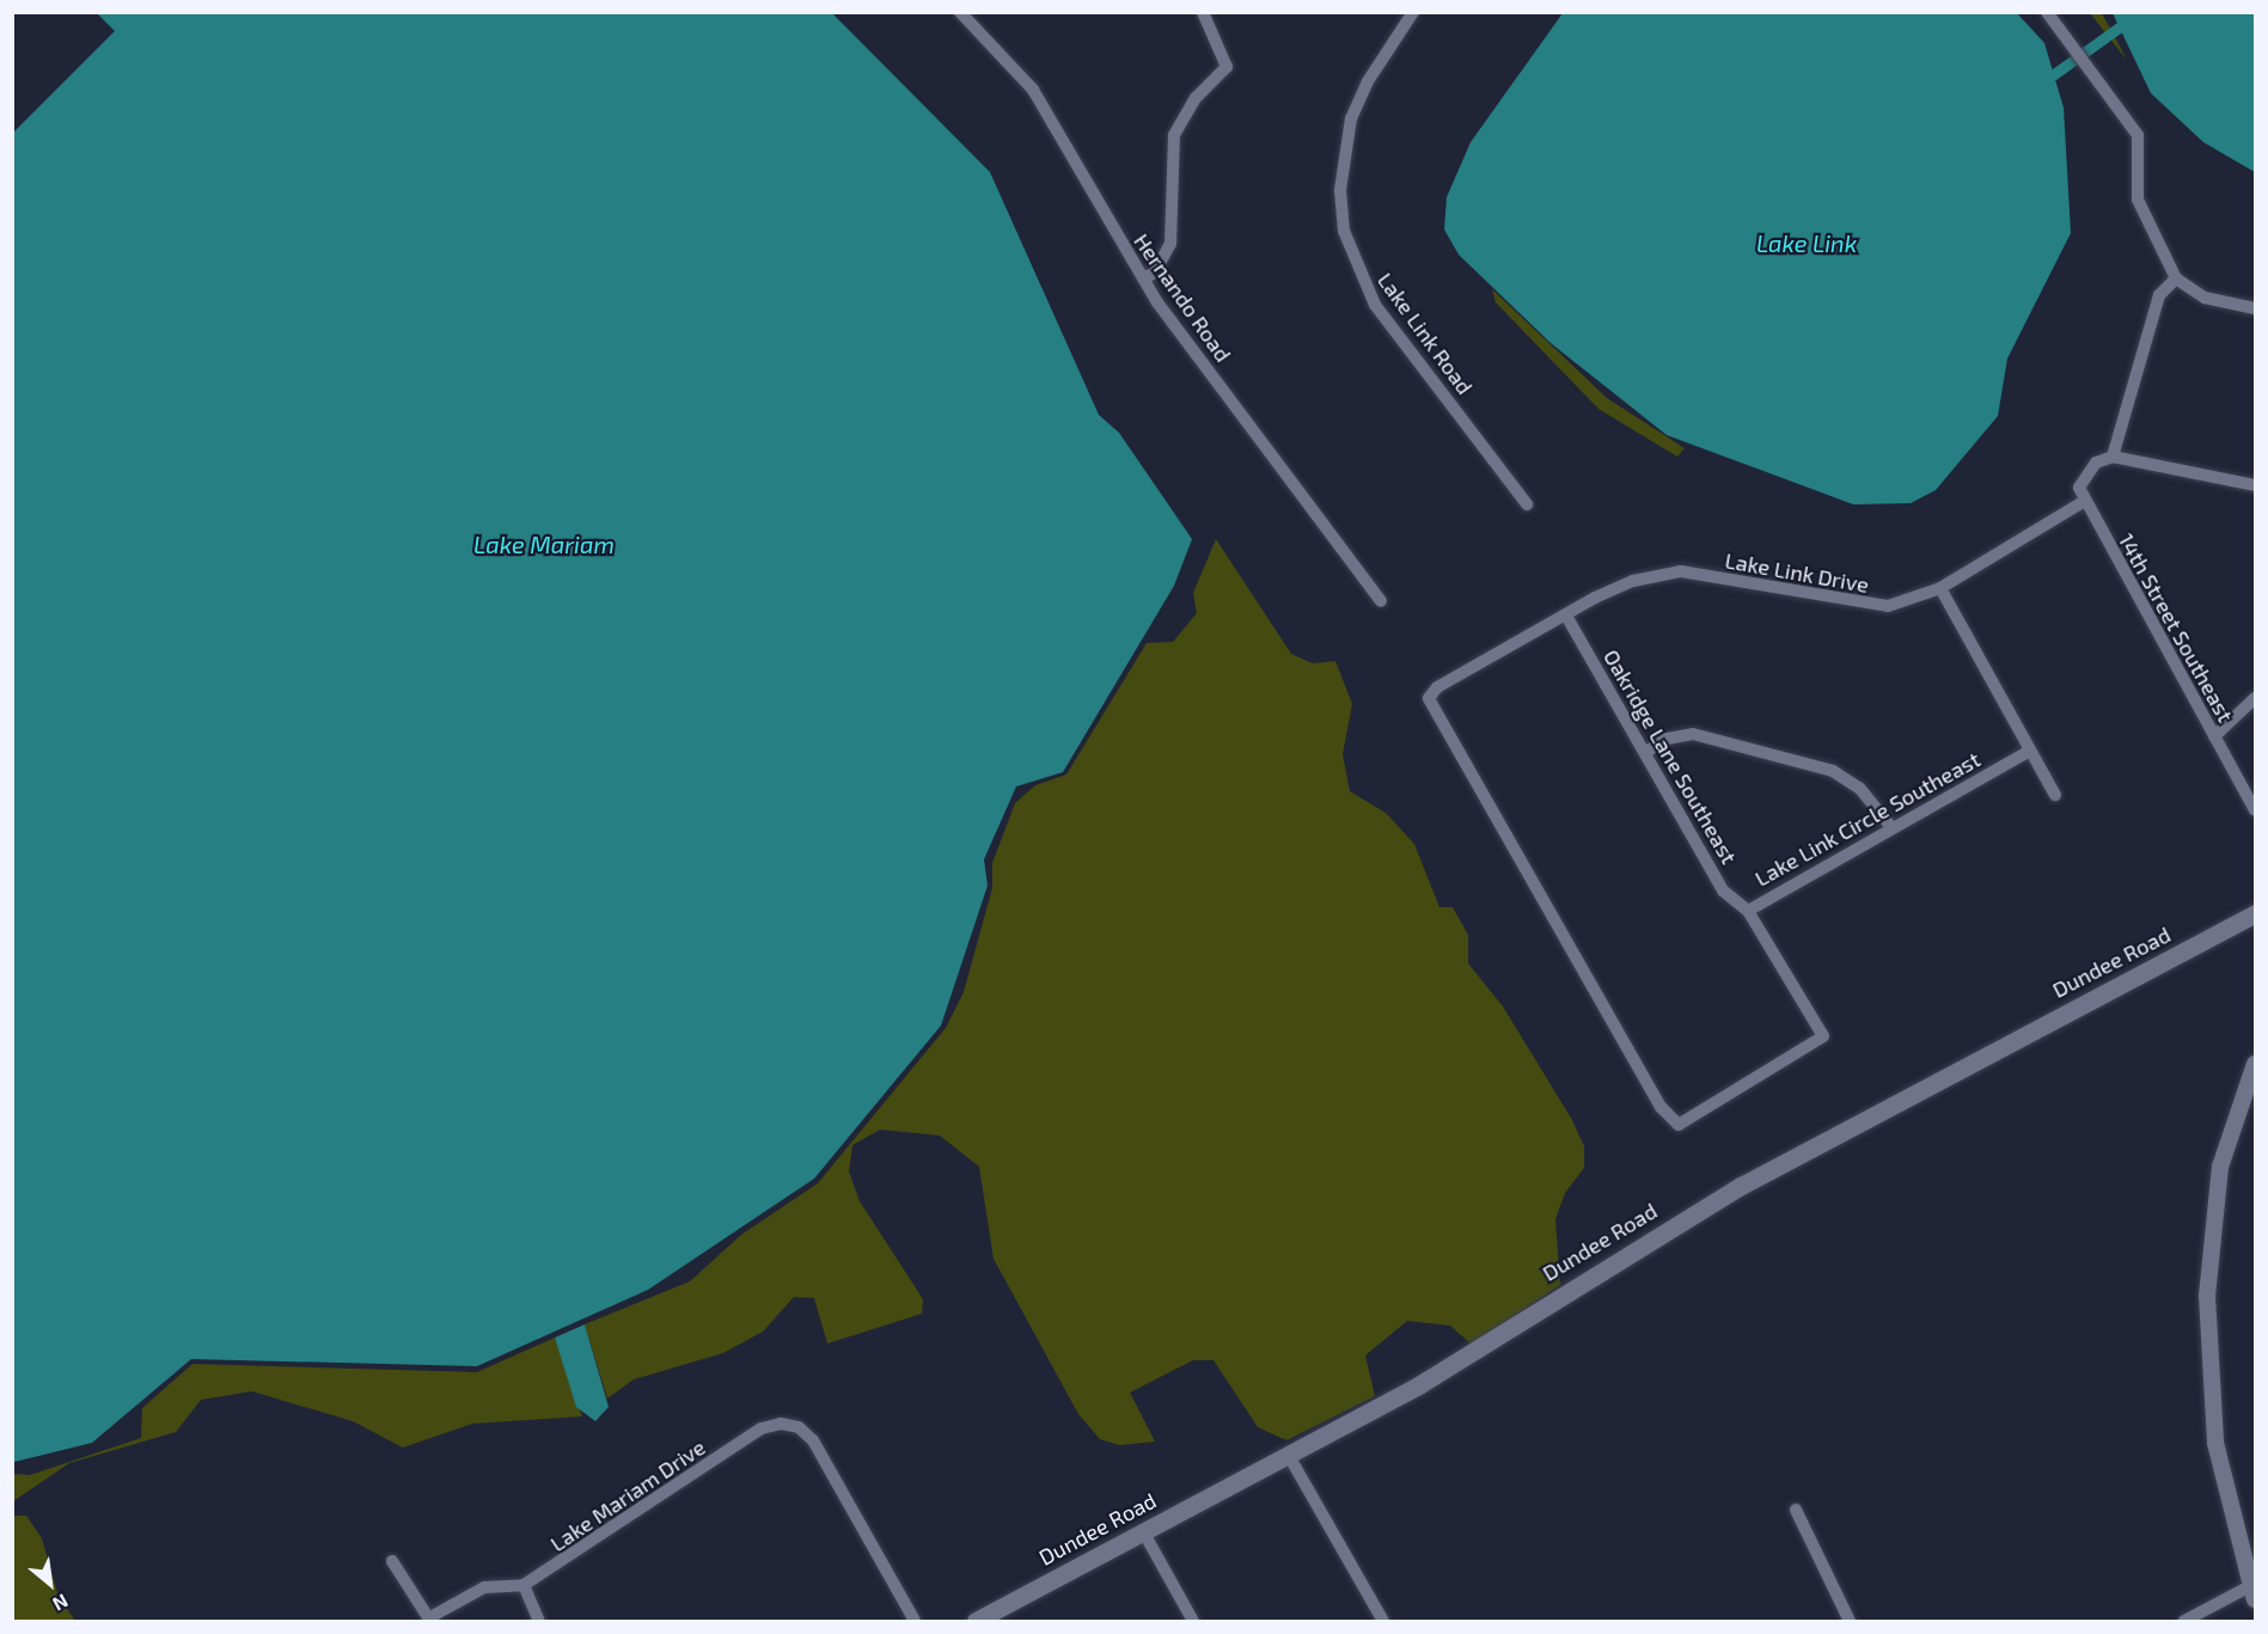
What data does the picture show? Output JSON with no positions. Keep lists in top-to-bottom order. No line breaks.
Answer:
{"streets":{"main road":["Dundee Road"],"street":["Hernando Road","Lake Link Road","Lake Link Drive","14th Street Southeast","Oakridge Lane Southeast","Lake Link Circle Southeast","Lake Mariam Drive"]},"crossings":[["Lake Link Drive","14th Street Southeast"],["Lake Link Drive","Oakridge Lane Southeast"],["Lake Link Drive","Lake Link Circle Southeast"],["Oakridge Lane Southeast","Lake Link Circle Southeast"]],"water":["Lake Link","Lake Mariam"],"north":"bottom right"}
